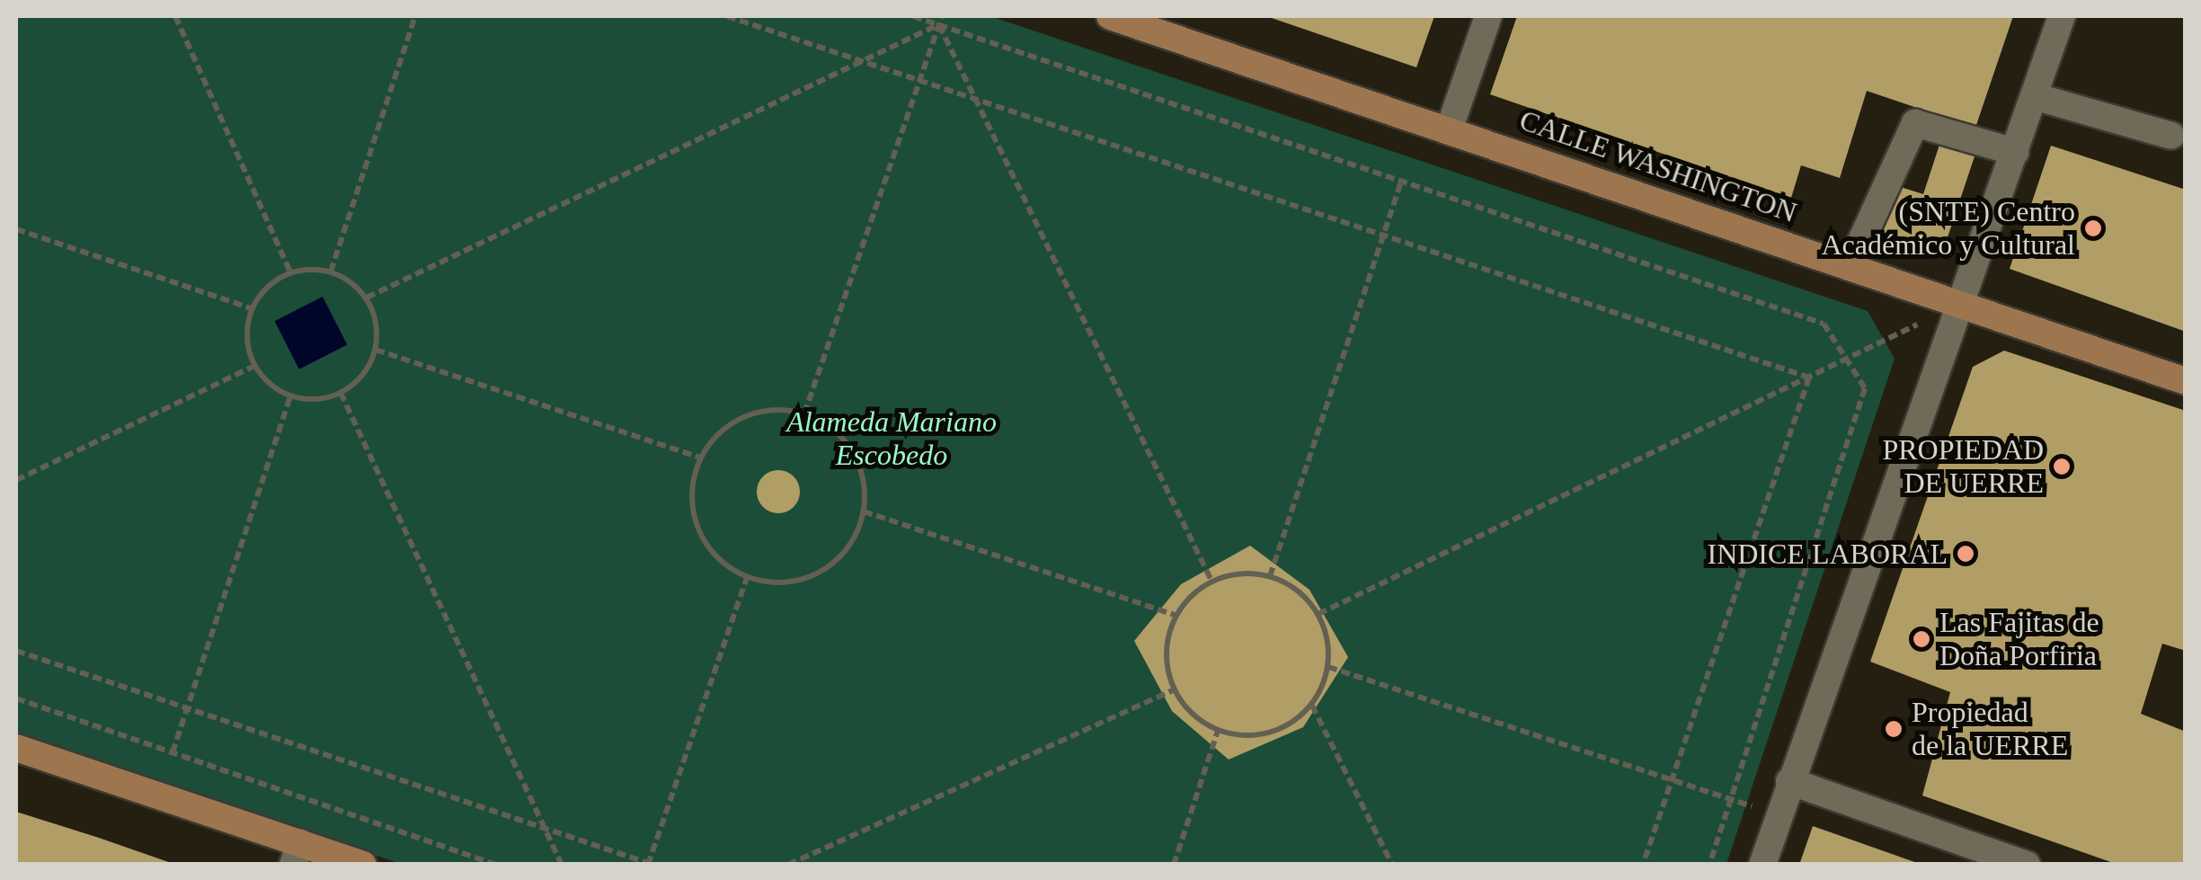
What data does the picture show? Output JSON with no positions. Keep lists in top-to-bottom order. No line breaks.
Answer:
{"streets":{"main road":["CALLE WASHINGTON"]},"parks":["Alameda Mariano Escobedo"],"places":["(SNTE) Centro Académico y Cultural","PROPIEDAD DE UERRE","INDICE LABORAL","Las Fajitas de Doña Porfiria","Propiedad de la UERRE"]}
